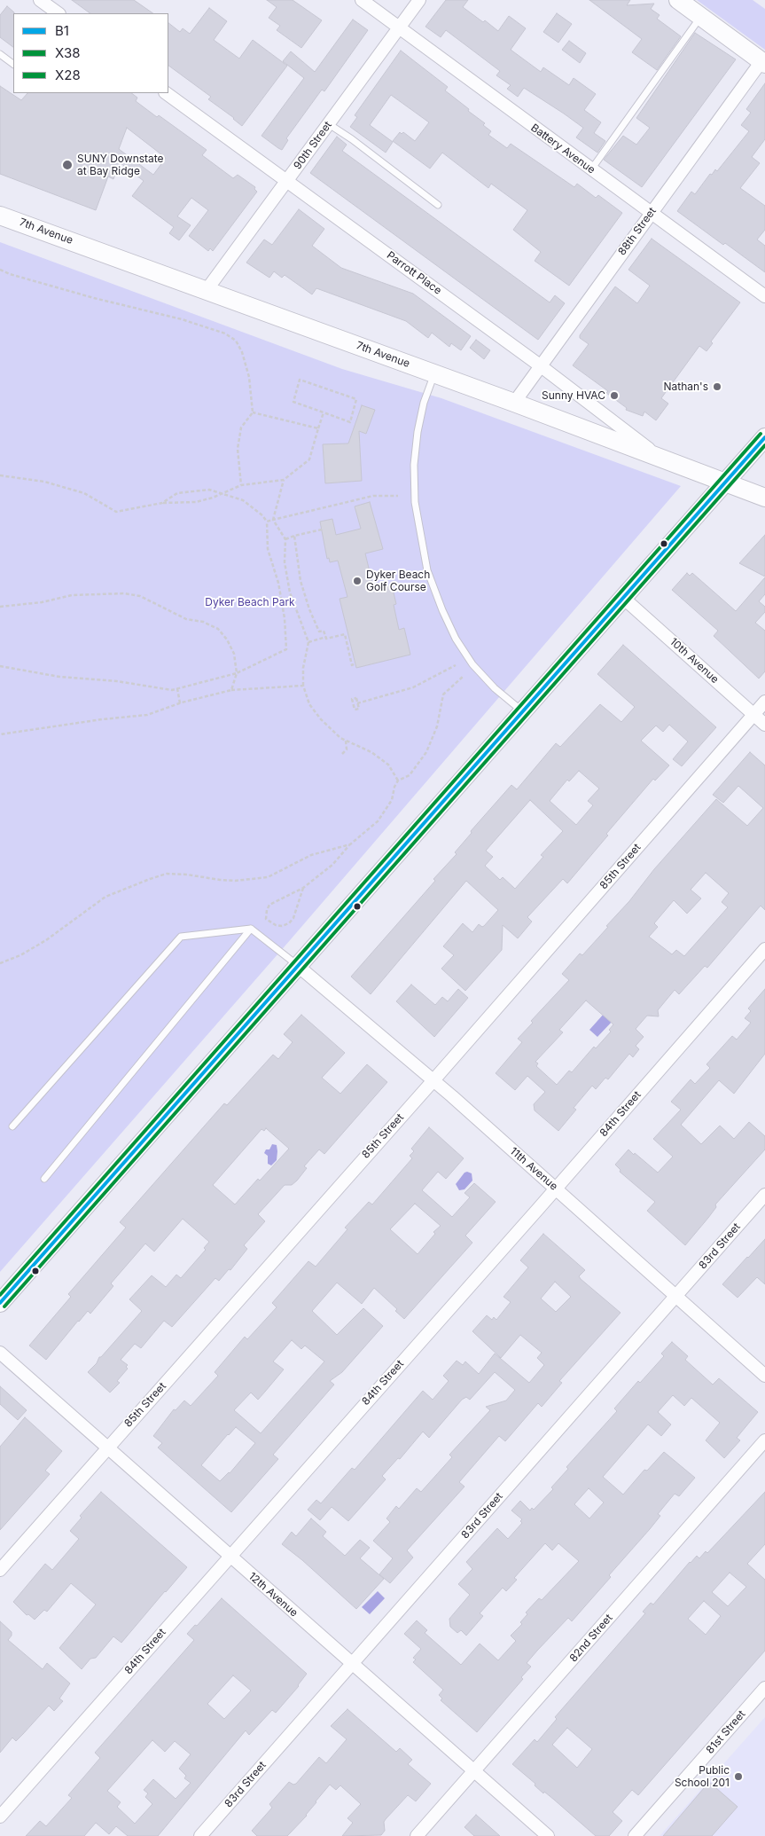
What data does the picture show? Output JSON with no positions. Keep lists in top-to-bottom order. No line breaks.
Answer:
{"streets":{"main road":["7th Avenue"],"street":["90th Street","Battery Avenue","88th Street","Parrott Place","10th Avenue","85th Street","84th Street","11th Avenue","83rd Street","12th Avenue","82nd Street","81st Street"]},"crossings":[["90th Street","Battery Avenue"],["90th Street","7th Avenue"],["90th Street","Parrott Place"],["Battery Avenue","88th Street"],["7th Avenue","88th Street"],["7th Avenue","Parrott Place"],["88th Street","Parrott Place"],["10th Avenue","85th Street"],["85th Street","11th Avenue"],["85th Street","12th Avenue"],["84th Street","11th Avenue"],["84th Street","12th Avenue"],["11th Avenue","83rd Street"],["83rd Street","12th Avenue"],["12th Avenue","82nd Street"]],"parks":["Dyker Beach Park"],"places":["SUNY Downstate at Bay Ridge","Nathan's","Sunny HVAC","Dyker Beach Golf Course","Public School 201"],"lines":["transit line X28","transit line B1","transit line X38"],"legend":["B1","X38","X28"]}
